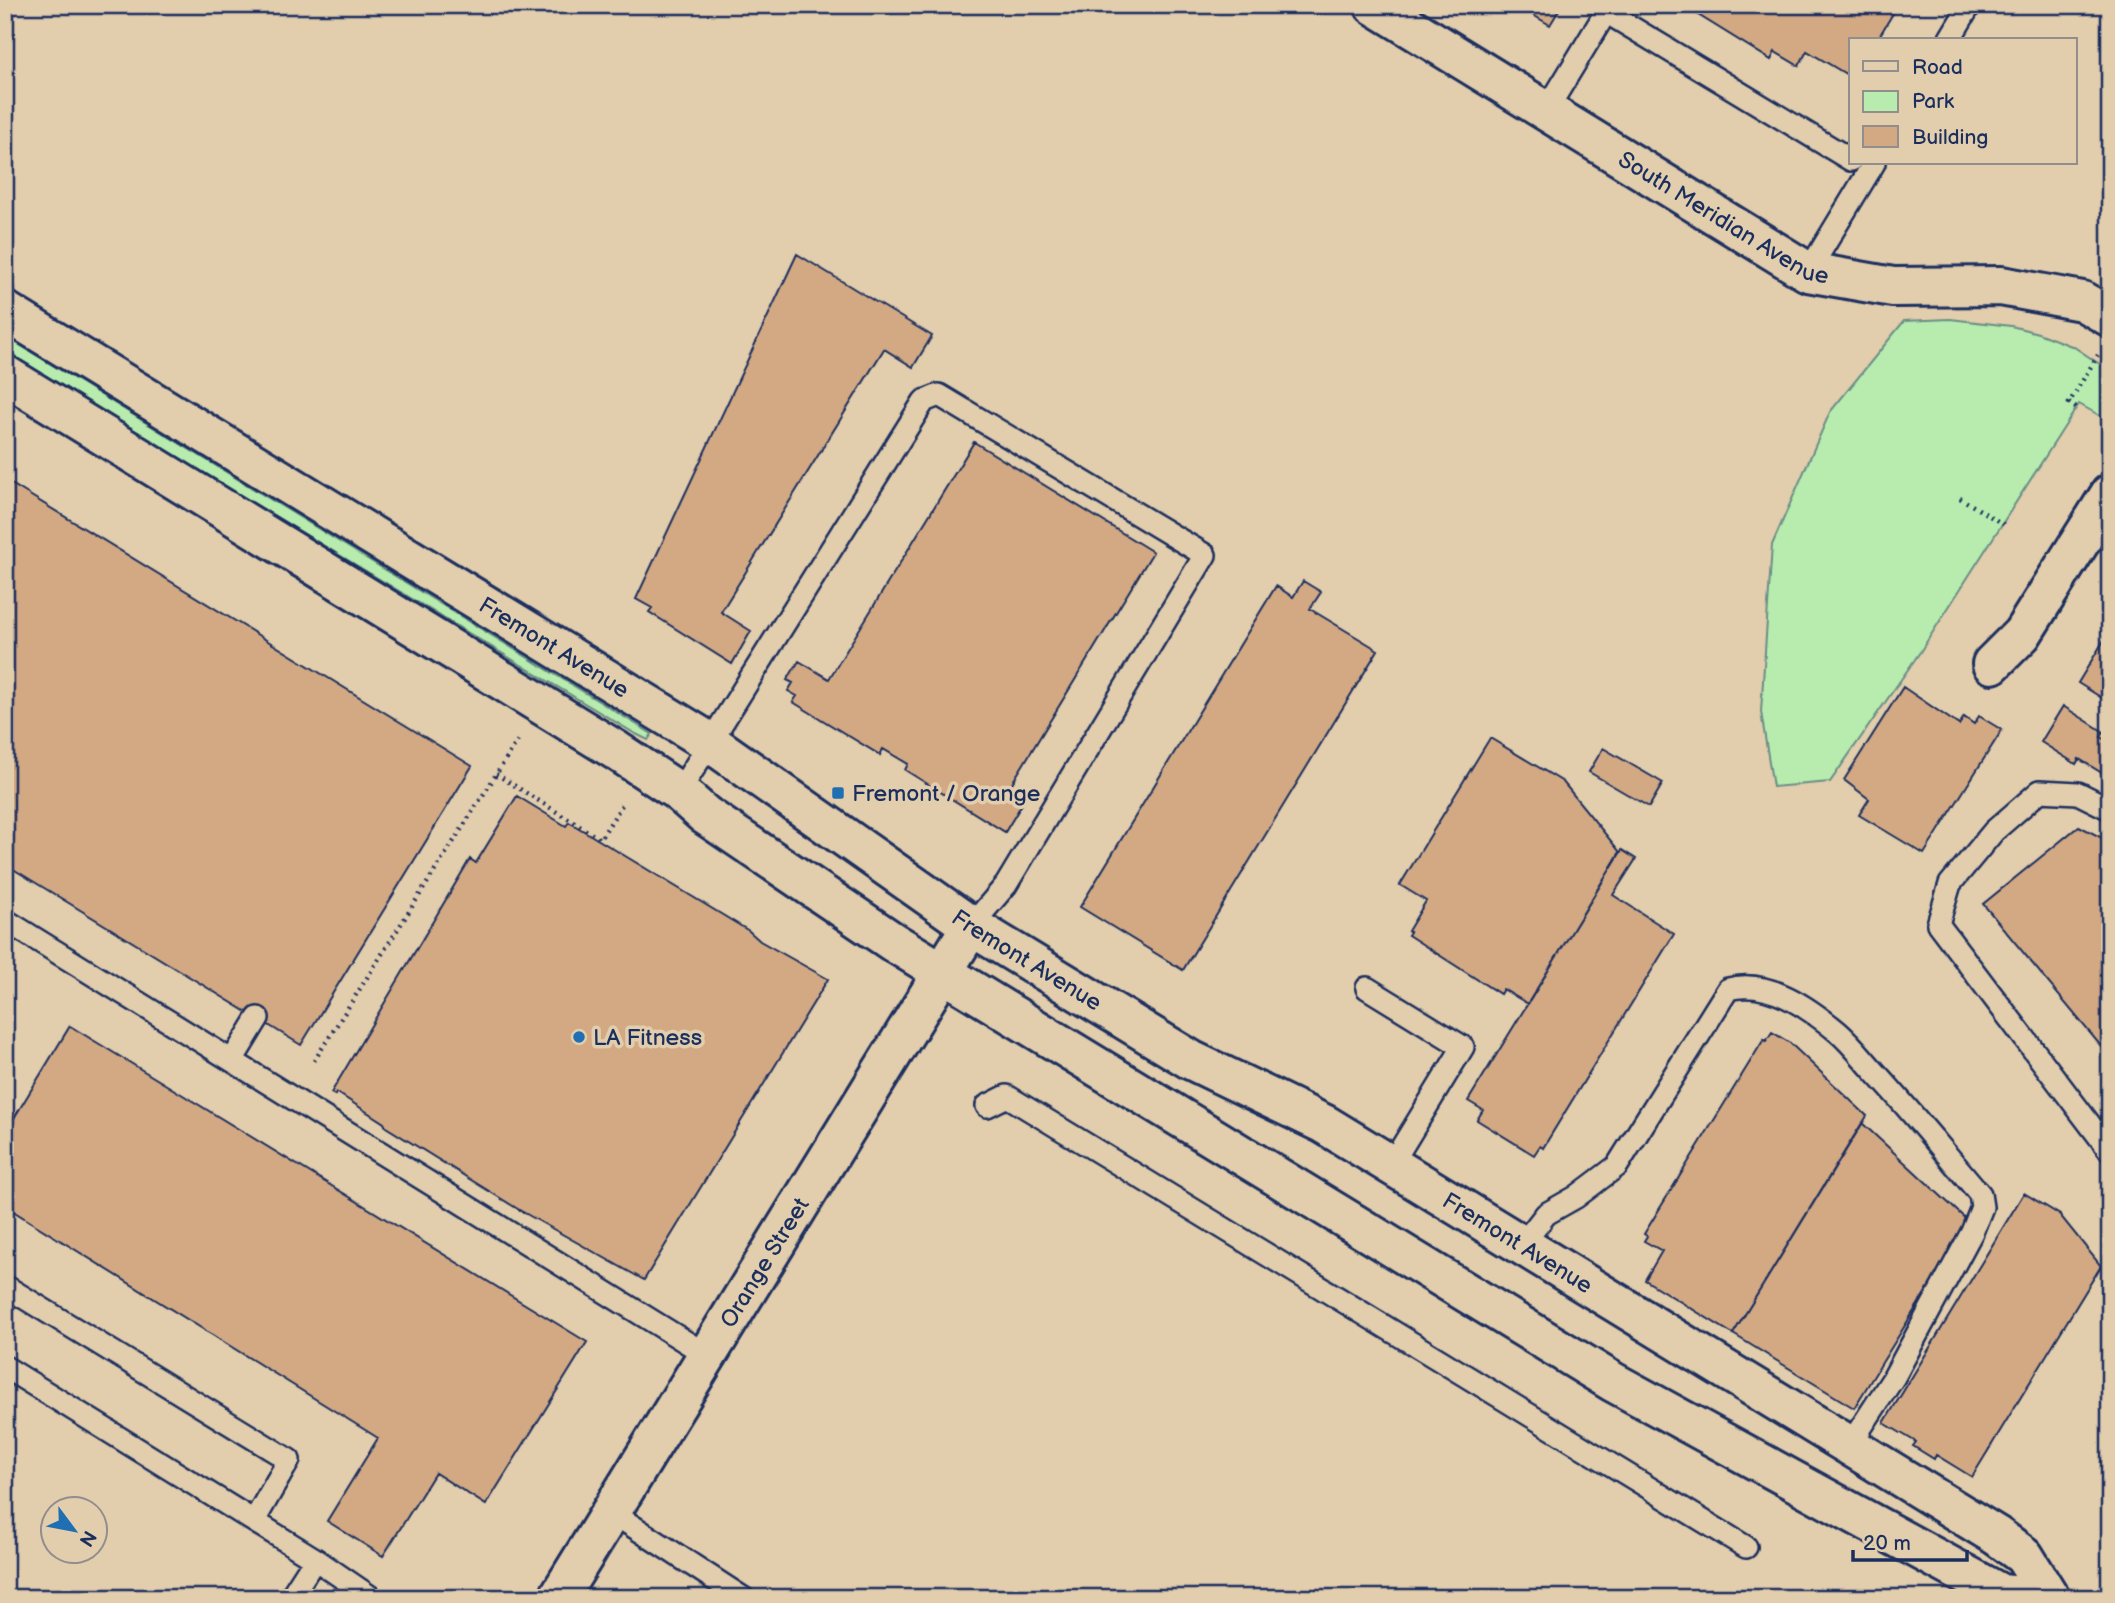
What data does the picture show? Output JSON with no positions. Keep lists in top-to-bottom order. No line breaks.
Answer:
{"streets":{"main road":["South Meridian Avenue","Fremont Avenue","Orange Street"]},"crossings":[["Fremont Avenue","Orange Street"]],"places":{"transit":["Fremont / Orange"],"other":["LA Fitness"]},"legend":["Road","Park","Building"],"scale_bar":"20 m","north":"bottom right"}
